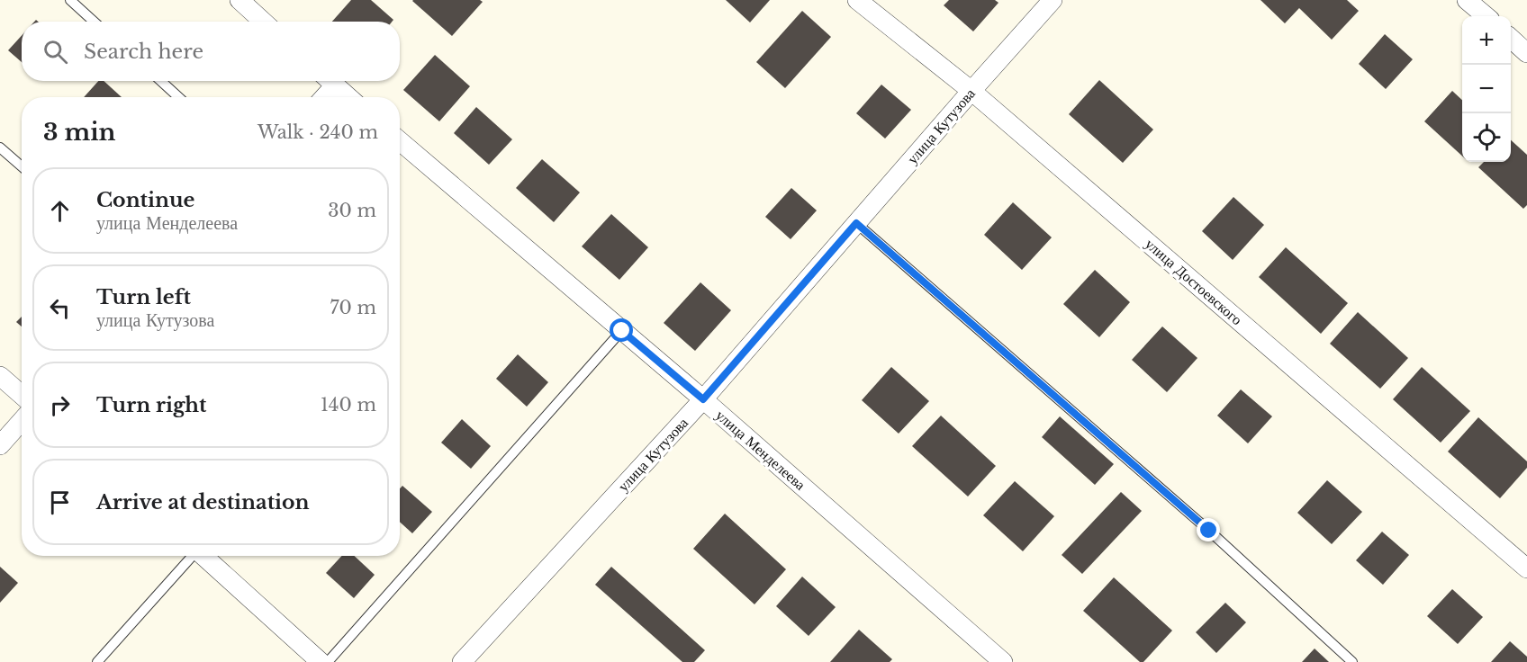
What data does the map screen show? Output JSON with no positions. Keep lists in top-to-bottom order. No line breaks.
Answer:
{"streets":{"street":["улица Кутузова","улица Достоевского","улица Менделеева"]},"crossings":[["улица Кутузова","улица Достоевского"],["улица Кутузова","улица Менделеева"]],"page":{"map_buttons":["+","−"],"search":"Search here","heading":["3 min","Walk · 240 m"],"list":[["Continue","улица Менделеева","30 m"],["Turn left","улица Кутузова","70 m"],["Turn right","140 m"],"Arrive at destination"]}}
